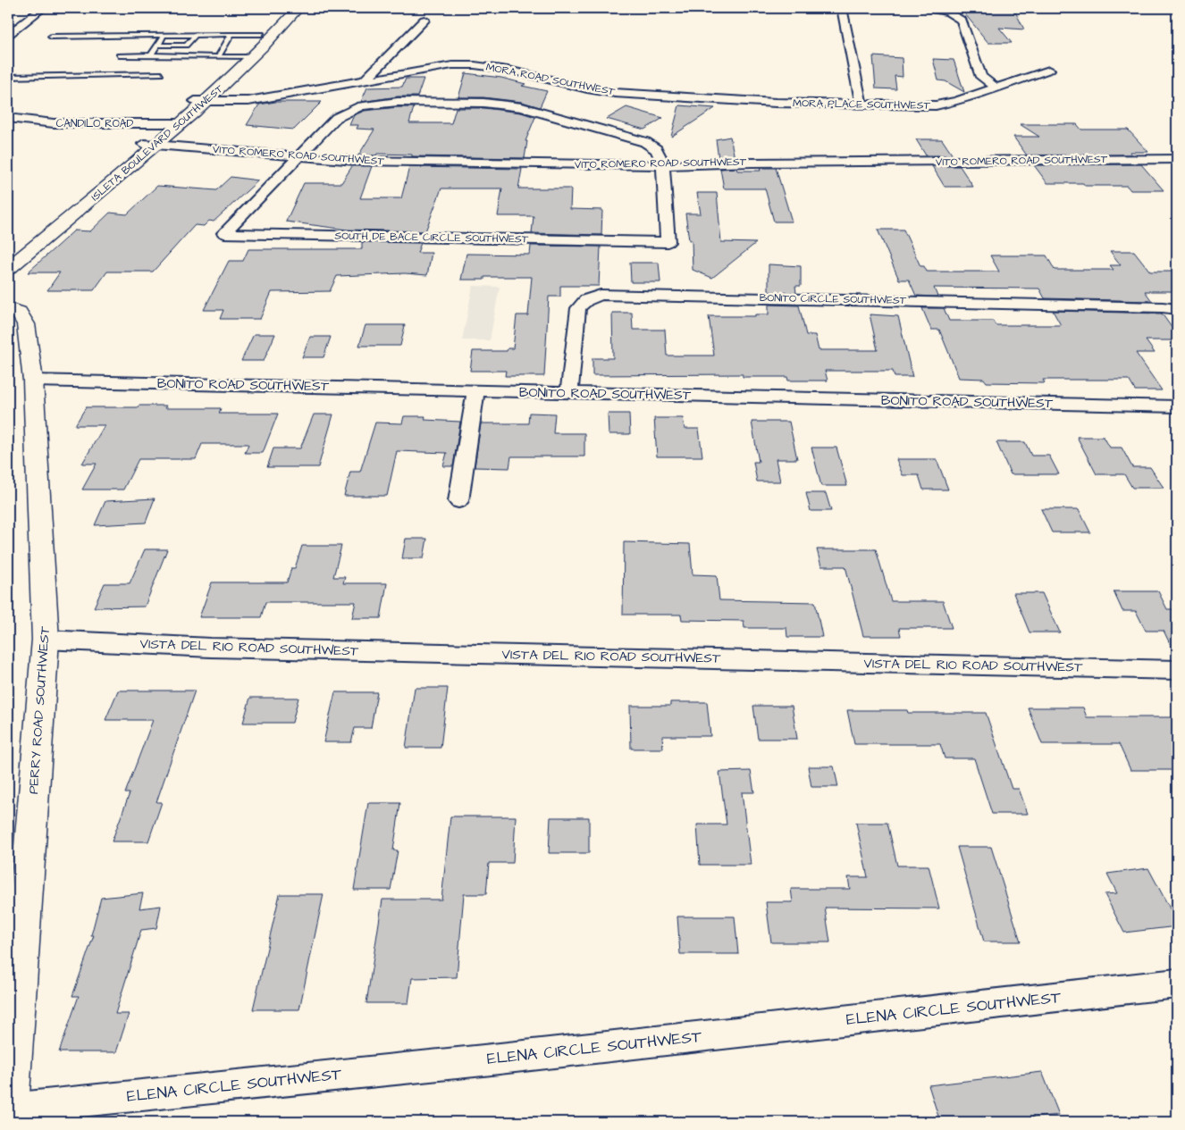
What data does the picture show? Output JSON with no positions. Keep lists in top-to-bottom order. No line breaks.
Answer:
{"streets":{"main road":["ISLETA BOULEVARD SOUTHWEST","PERRY ROAD SOUTHWEST"],"street":["MORA ROAD SOUTHWEST","MORA PLACE SOUTHWEST","CANDILO ROAD","VITO ROMERO ROAD SOUTHWEST","SOUTH DE BACE CIRCLE SOUTHWEST","BONITO CIRCLE SOUTHWEST","BONITO ROAD SOUTHWEST","VISTA DEL RIO ROAD SOUTHWEST","ELENA CIRCLE SOUTHWEST"]},"crossings":[["MORA ROAD SOUTHWEST","MORA PLACE SOUTHWEST"],["MORA ROAD SOUTHWEST","ISLETA BOULEVARD SOUTHWEST"],["CANDILO ROAD","ISLETA BOULEVARD SOUTHWEST"],["ISLETA BOULEVARD SOUTHWEST","VITO ROMERO ROAD SOUTHWEST"],["VITO ROMERO ROAD SOUTHWEST","SOUTH DE BACE CIRCLE SOUTHWEST"],["BONITO CIRCLE SOUTHWEST","BONITO ROAD SOUTHWEST"],["BONITO ROAD SOUTHWEST","PERRY ROAD SOUTHWEST"],["VISTA DEL RIO ROAD SOUTHWEST","PERRY ROAD SOUTHWEST"],["PERRY ROAD SOUTHWEST","ELENA CIRCLE SOUTHWEST"]]}
